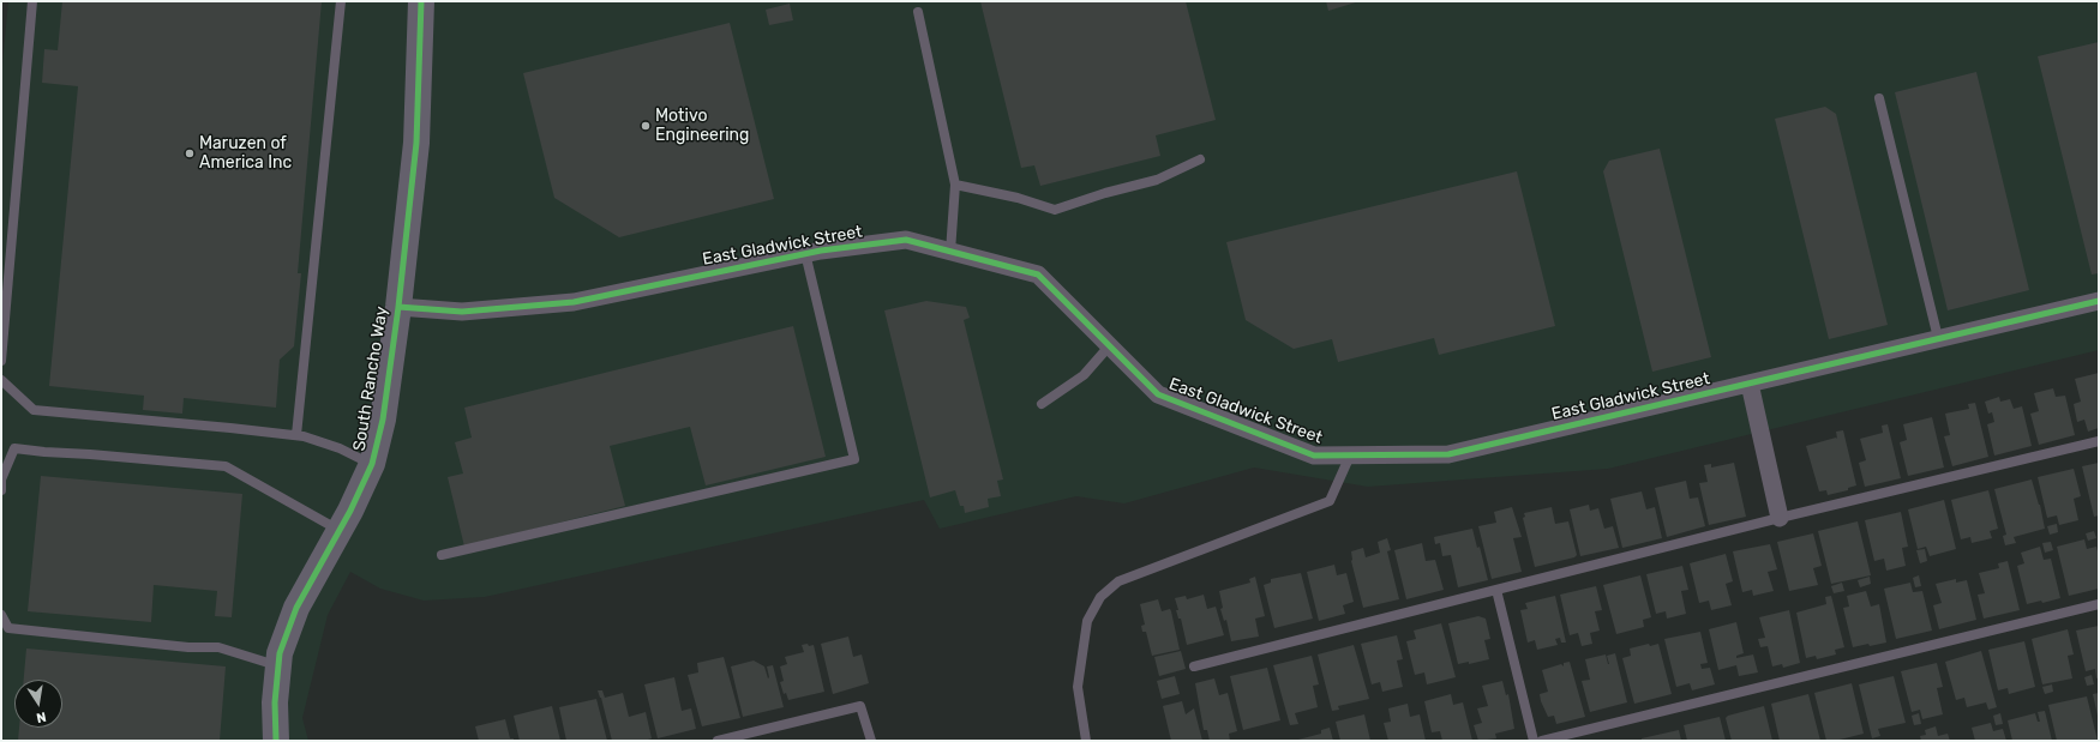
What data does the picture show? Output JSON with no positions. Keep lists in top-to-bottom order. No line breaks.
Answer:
{"streets":{"street":["East Gladwick Street","South Rancho Way"]},"crossings":[["East Gladwick Street","South Rancho Way"]],"places":["Motivo Engineering","Maruzen of America Inc"],"north":"bottom"}
